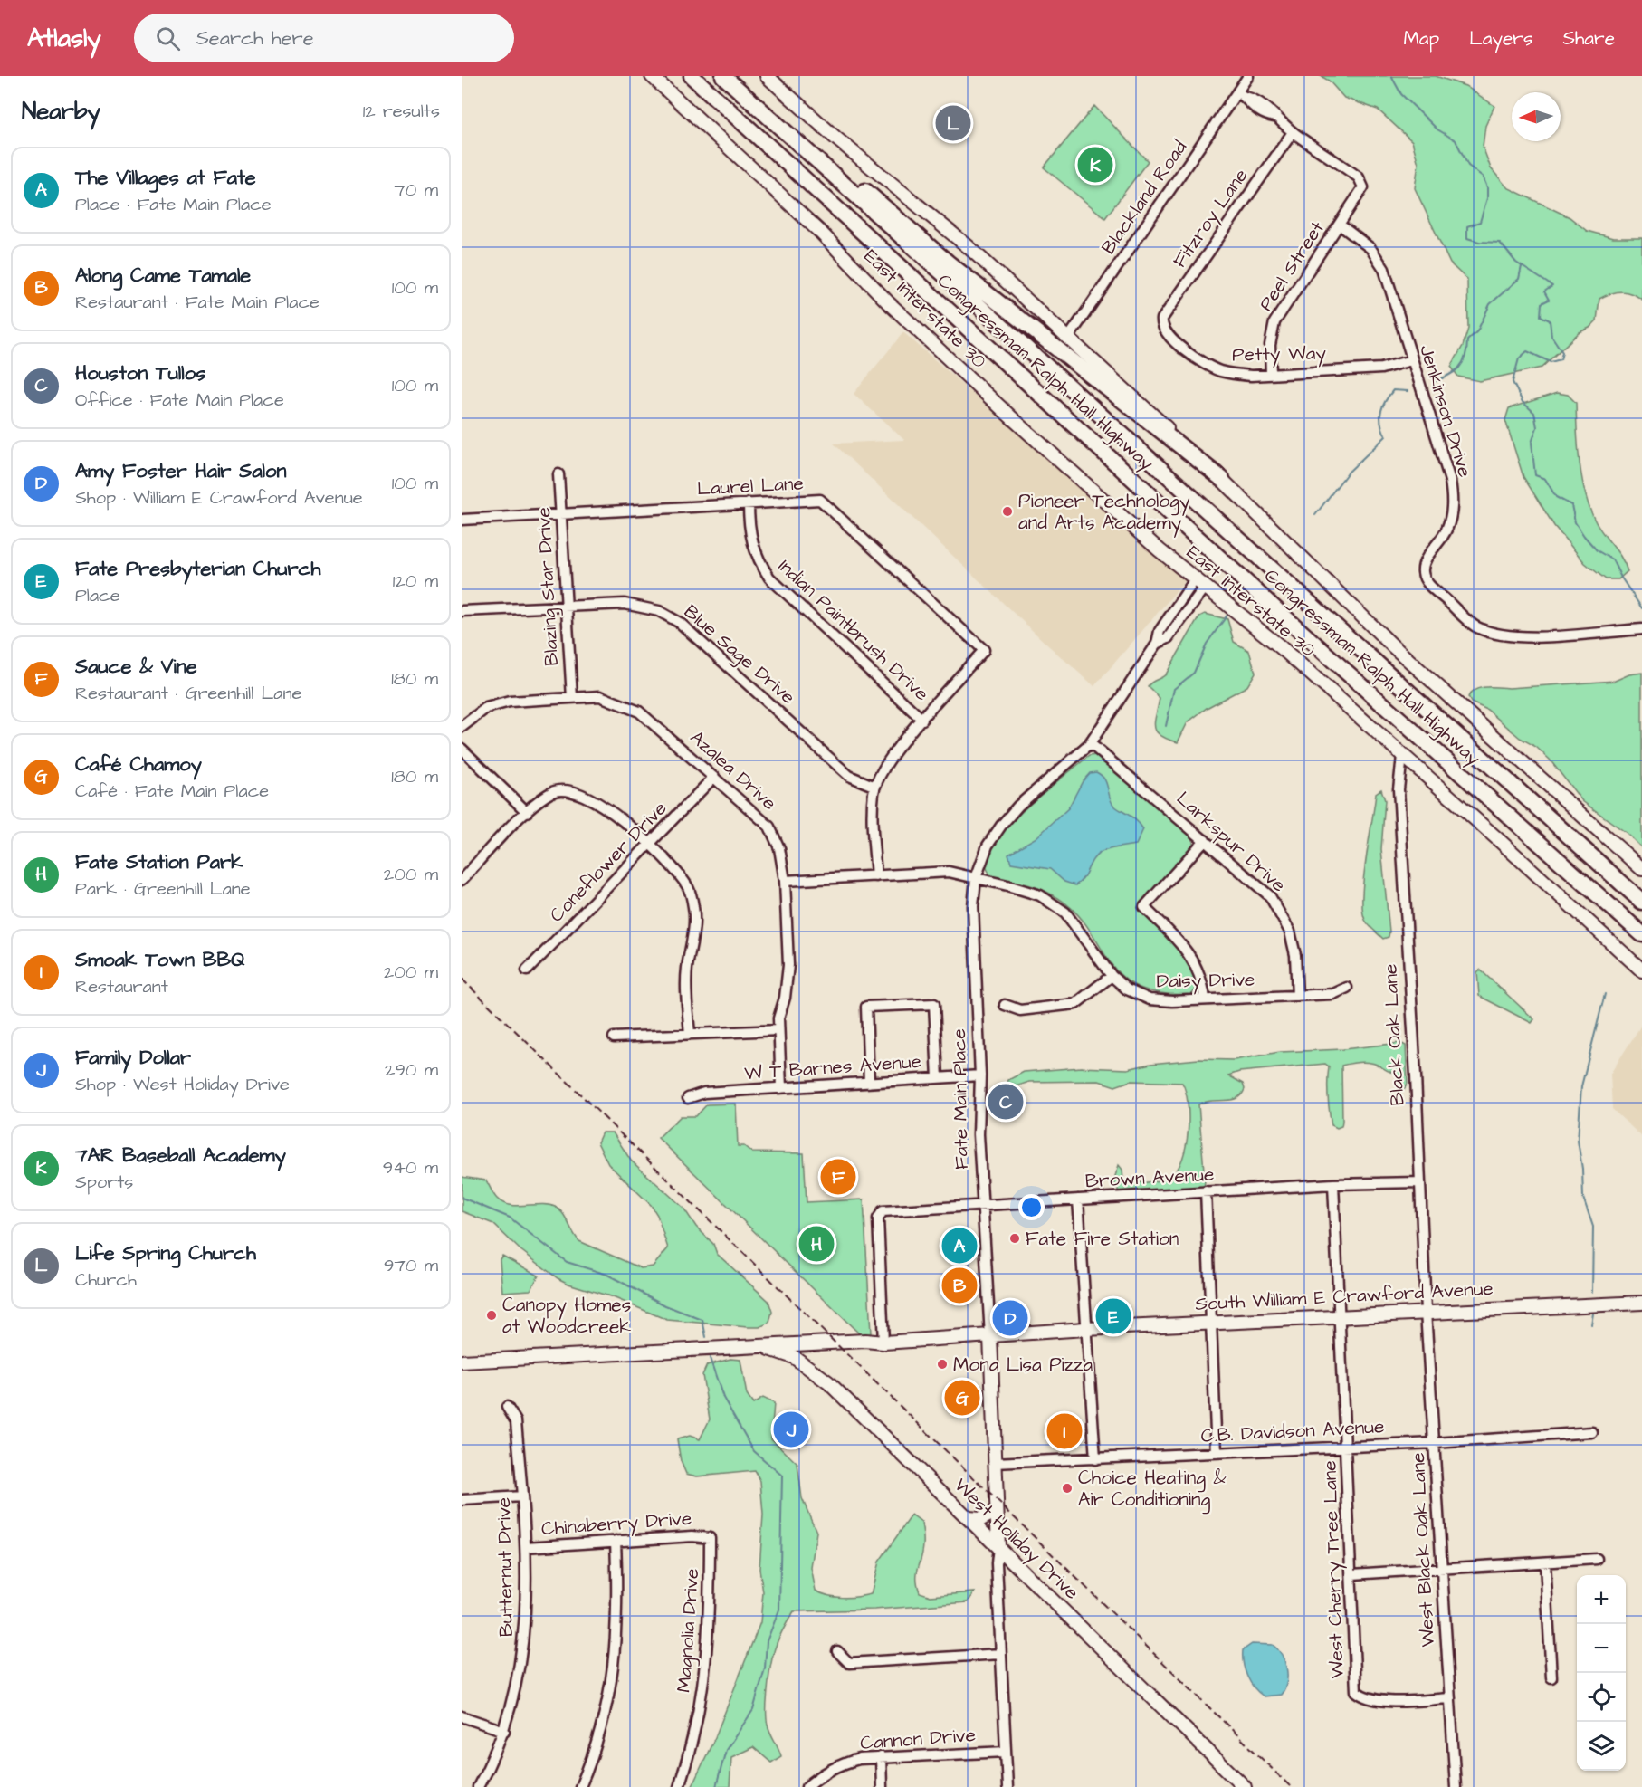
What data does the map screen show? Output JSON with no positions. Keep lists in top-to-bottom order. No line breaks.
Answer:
{"streets":{"highway":["Congressman Ralph Hall Highway"],"main road":["East Interstate 30","Fate Main Place","South William E Crawford Avenue","West Holiday Drive"],"street":["Blackland Road","Fitzroy Lane","Peel Street","Petty Way","Jenkinson Drive","Laurel Lane","Blazing Star Drive","Indian Paintbrush Drive","Blue Sage Drive","Azalea Drive","Larkspur Drive","Coneflower Drive","Daisy Drive","Black Oak Lane","W T Barnes Avenue","Brown Avenue","C.B. Davidson Avenue","Chinaberry Drive","West Black Oak Lane","Butternut Drive","West Cherry Tree Lane","Magnolia Drive","Cannon Drive"]},"crossings":[["Fitzroy Lane","Peel Street"],["Fitzroy Lane","Petty Way"],["Peel Street","Petty Way"],["Peel Street","Jenkinson Drive"],["East Interstate 30","Black Oak Lane"],["East Interstate 30","Fate Main Place"],["Petty Way","Jenkinson Drive"],["Laurel Lane","Blazing Star Drive"],["Laurel Lane","Indian Paintbrush Drive"],["Blazing Star Drive","Blue Sage Drive"],["Blazing Star Drive","Azalea Drive"],["Azalea Drive","Coneflower Drive"],["Azalea Drive","Daisy Drive"],["Azalea Drive","W T Barnes Avenue"],["Larkspur Drive","Daisy Drive"],["Larkspur Drive","Fate Main Place"],["Daisy Drive","Fate Main Place"],["Black Oak Lane","Brown Avenue"],["Black Oak Lane","South William E Crawford Avenue"],["Black Oak Lane","West Black Oak Lane"],["W T Barnes Avenue","Fate Main Place"],["Fate Main Place","Brown Avenue"],["Fate Main Place","South William E Crawford Avenue"],["Fate Main Place","C.B. Davidson Avenue"],["Fate Main Place","West Holiday Drive"],["Fate Main Place","Cannon Drive"],["Brown Avenue","South William E Crawford Avenue"],["Brown Avenue","West Cherry Tree Lane"],["South William E Crawford Avenue","West Holiday Drive"],["South William E Crawford Avenue","West Black Oak Lane"],["South William E Crawford Avenue","West Cherry Tree Lane"],["C.B. Davidson Avenue","West Black Oak Lane"],["C.B. Davidson Avenue","West Cherry Tree Lane"],["Chinaberry Drive","Butternut Drive"],["Chinaberry Drive","Magnolia Drive"],["West Black Oak Lane","West Cherry Tree Lane"]],"places":["Pioneer Technology and Arts Academy","Fate Fire Station","Canopy Homes at Woodcreek","Mona Lisa Pizza","Choice Heating & Air Conditioning"],"north":"left","page":{"header":"Atlasly","search":"Search here","nav":["Map","Layers","Share"],"heading":["Nearby","12 results"],"pins":["L","K","C","F","H","A","B","E","D","G","J","I"],"list":[{"mark":"A","name":"The Villages at Fate","note":"Place · Fate Main Place","value":"70 m"},{"mark":"B","name":"Along Came Tamale","note":"Restaurant · Fate Main Place","value":"100 m"},{"mark":"C","name":"Houston Tullos","note":"Office · Fate Main Place","value":"100 m"},{"mark":"D","name":"Amy Foster Hair Salon","note":"Shop · William E Crawford Avenue","value":"100 m"},{"mark":"E","name":"Fate Presbyterian Church","note":"Place","value":"120 m"},{"mark":"F","name":"Sauce & Vine","note":"Restaurant · Greenhill Lane","value":"180 m"},{"mark":"G","name":"Café Chamoy","note":"Café · Fate Main Place","value":"180 m"},{"mark":"H","name":"Fate Station Park","note":"Park · Greenhill Lane","value":"200 m"},{"mark":"I","name":"Smoak Town BBQ","note":"Restaurant","value":"200 m"},{"mark":"J","name":"Family Dollar","note":"Shop · West Holiday Drive","value":"290 m"},{"mark":"K","name":"7AR Baseball Academy","note":"Sports","value":"940 m"},{"mark":"L","name":"Life Spring Church","note":"Church","value":"970 m"}],"map_buttons":["+","−"]}}
